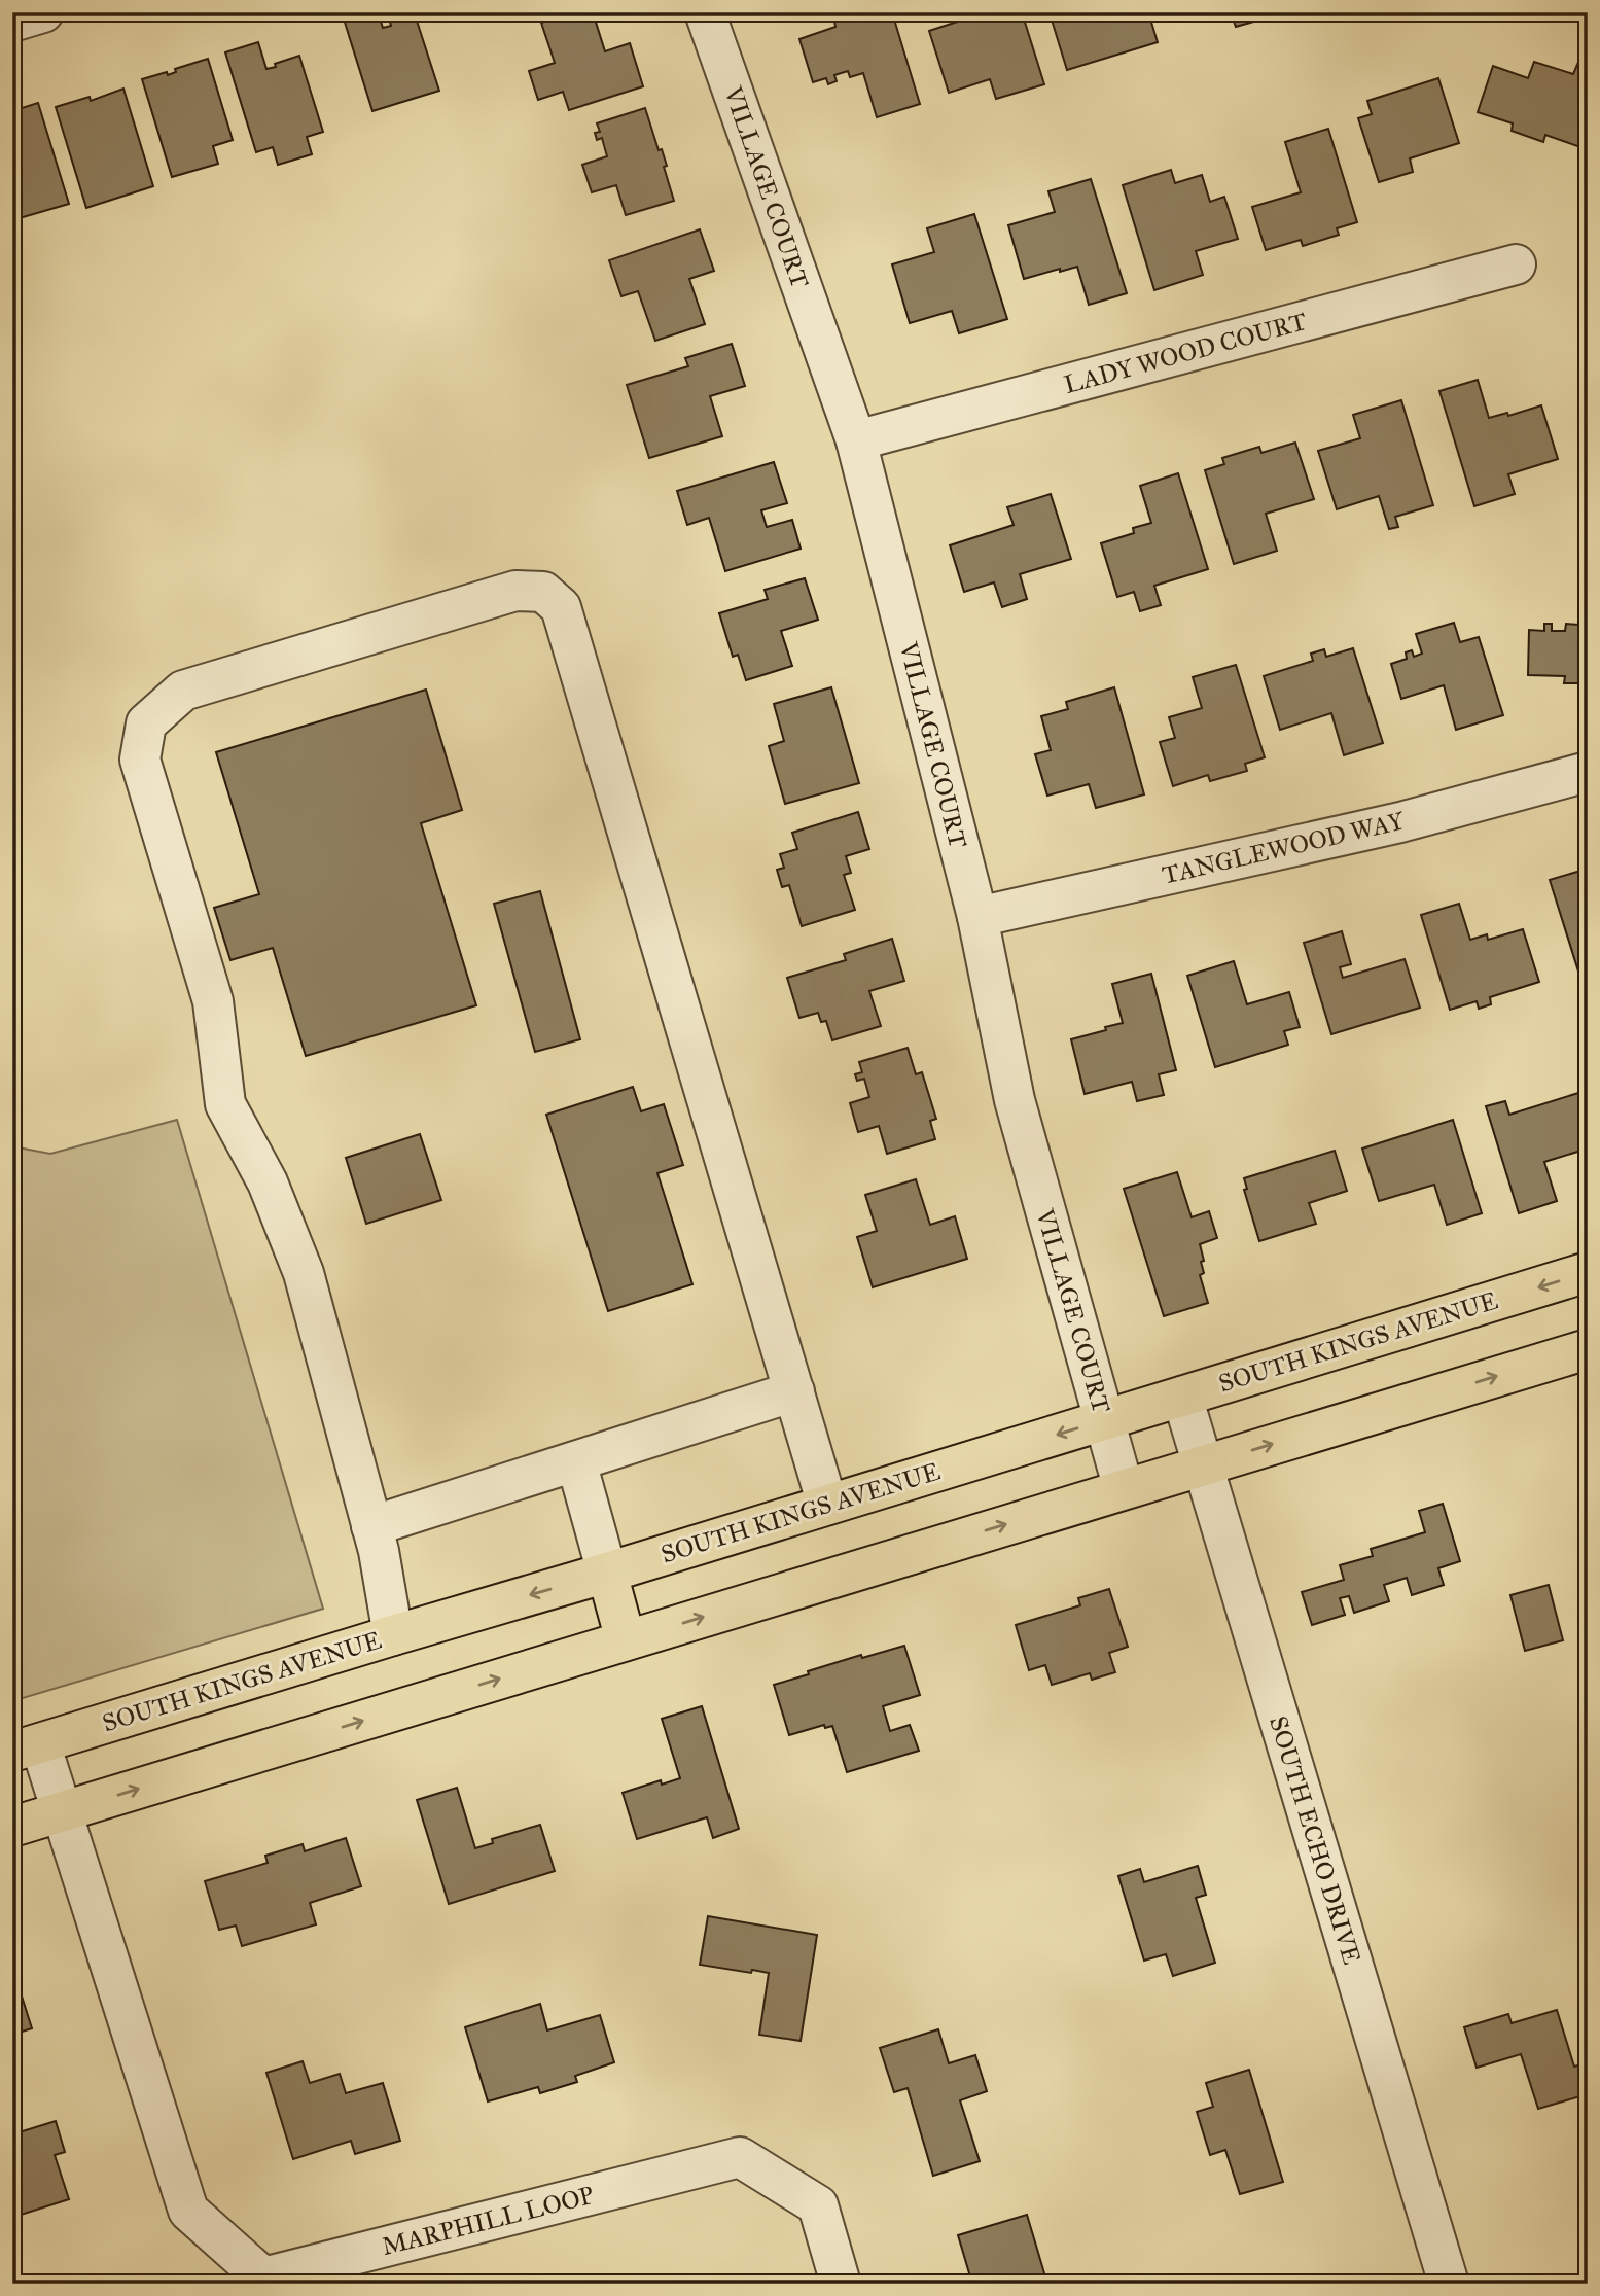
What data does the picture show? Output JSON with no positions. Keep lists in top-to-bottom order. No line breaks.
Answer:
{"streets":{"main road":["SOUTH KINGS AVENUE"],"street":["VILLAGE COURT","LADY WOOD COURT","TANGLEWOOD WAY","SOUTH ECHO DRIVE","MARPHILL LOOP"]},"crossings":[["VILLAGE COURT","LADY WOOD COURT"],["VILLAGE COURT","TANGLEWOOD WAY"],["VILLAGE COURT","SOUTH KINGS AVENUE"],["SOUTH KINGS AVENUE","SOUTH ECHO DRIVE"],["SOUTH KINGS AVENUE","MARPHILL LOOP"]]}
